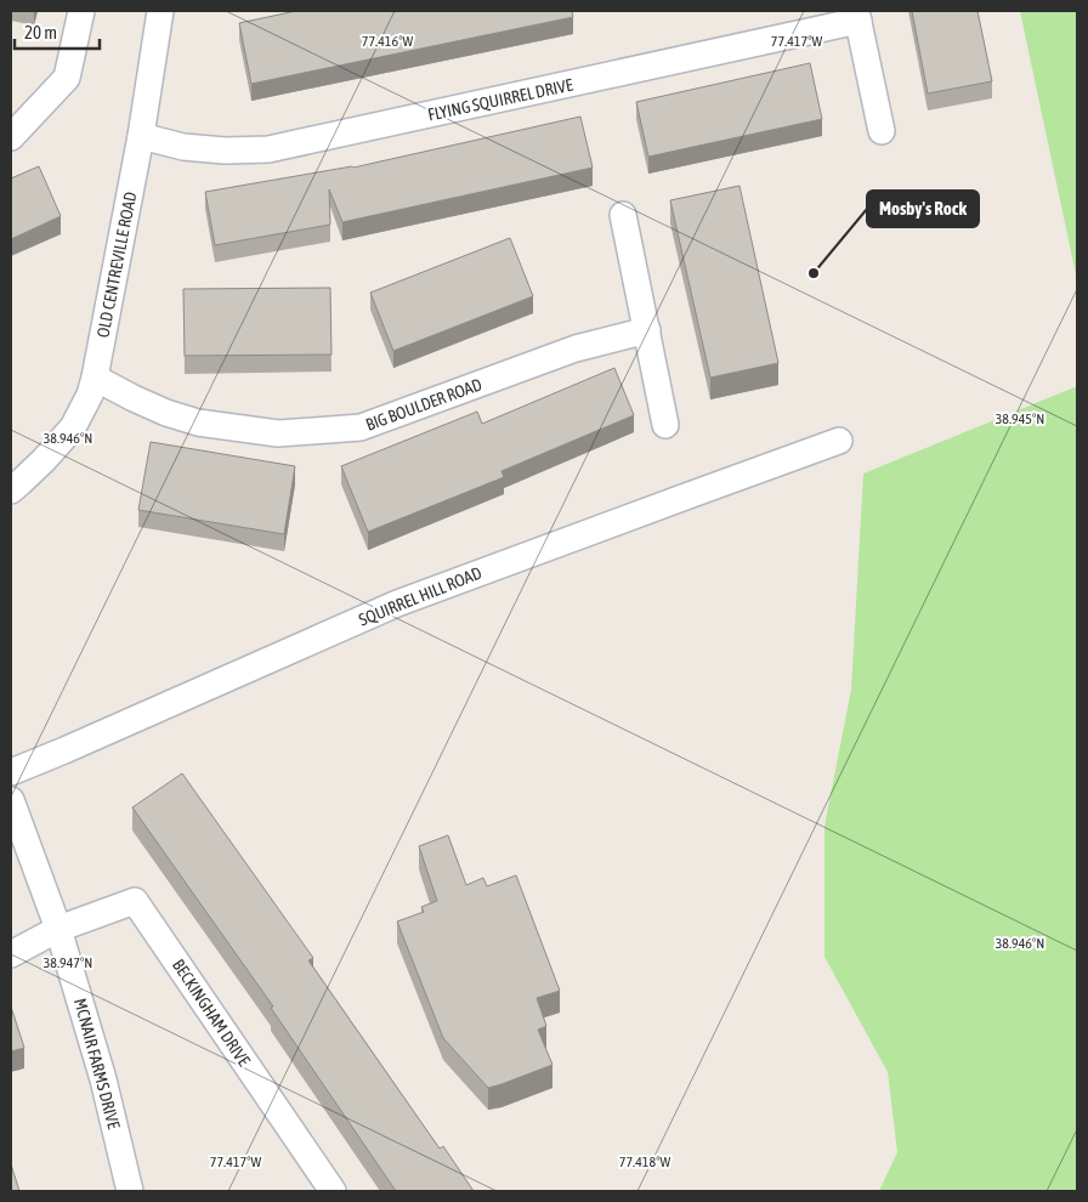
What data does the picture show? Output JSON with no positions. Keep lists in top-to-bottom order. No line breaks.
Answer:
{"streets":{"street":["FLYING SQUIRREL DRIVE","OLD CENTREVILLE ROAD","BIG BOULDER ROAD","SQUIRREL HILL ROAD","BECKINGHAM DRIVE","MCNAIR FARMS DRIVE"]},"crossings":[["FLYING SQUIRREL DRIVE","OLD CENTREVILLE ROAD"],["OLD CENTREVILLE ROAD","BIG BOULDER ROAD"],["BECKINGHAM DRIVE","MCNAIR FARMS DRIVE"]],"places":["Mosby's Rock"],"scale_bar":"20 m","coordinates":["77.416°W","77.417°W","38.945°N","38.946°N","38.947°N","77.418°W"]}
